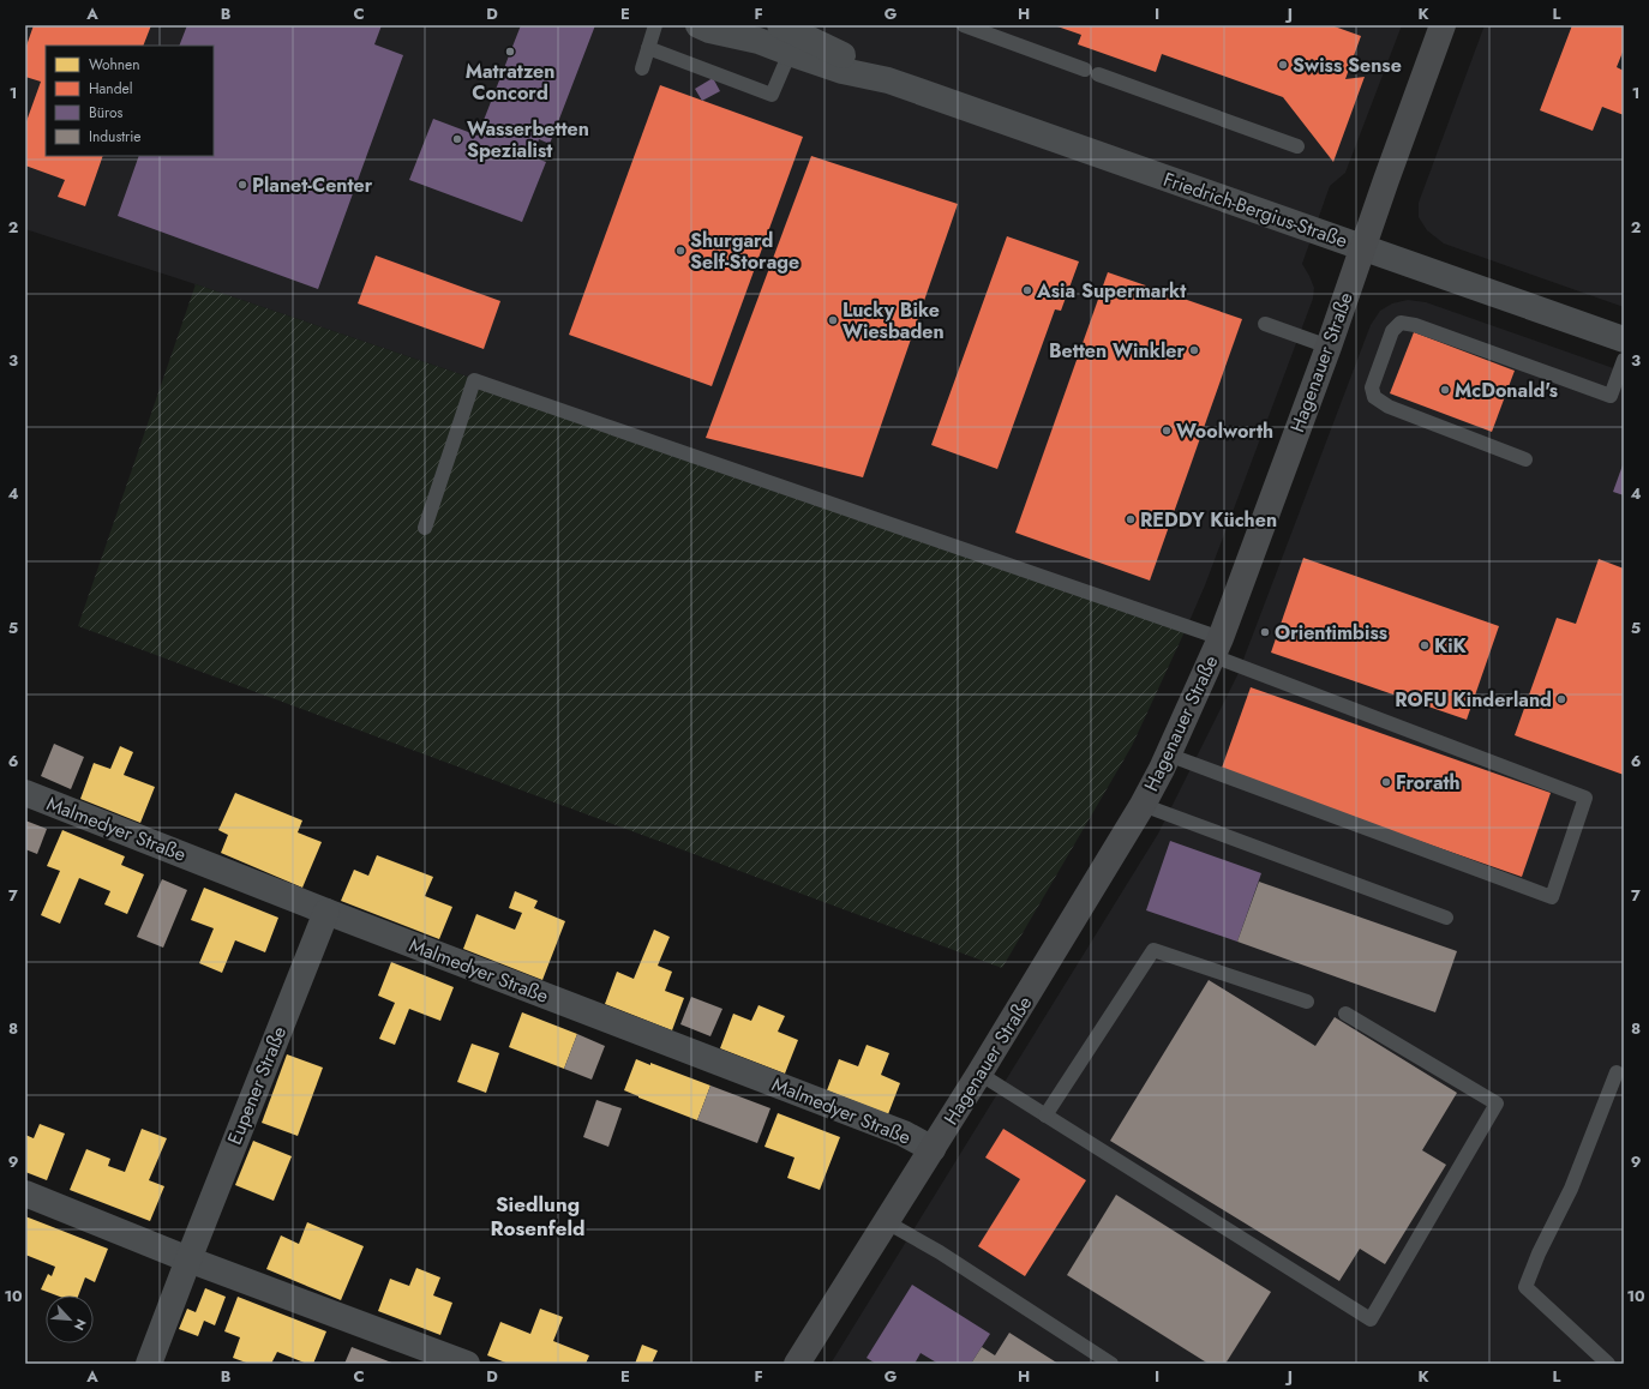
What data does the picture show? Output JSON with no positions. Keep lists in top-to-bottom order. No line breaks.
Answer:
{"streets":{"street":["Friedrich-Bergius-Straße","Hagenauer Straße","Malmedyer Straße","Eupener Straße"]},"crossings":[["Friedrich-Bergius-Straße","Hagenauer Straße"],["Hagenauer Straße","Malmedyer Straße"],["Malmedyer Straße","Eupener Straße"]],"districts":["Siedlung Rosenfeld"],"places":["Matratzen Concord","Swiss Sense","Wasserbetten Spezialist","Planet-Center","Shurgard Self-Storage","Asia Supermarkt","Lucky Bike Wiesbaden","Betten Winkler","McDonald's","Woolworth","REDDY Küchen","Orientimbiss","KiK","ROFU Kinderland","Frorath"],"legend":["Wohnen","Handel","Büros","Industrie"],"north":"bottom right","grid":{"columns":["A","B","C","D","E","F","G","H","I","J","K","L"],"rows":["1","2","3","4","5","6","7","8","9","10"]}}
